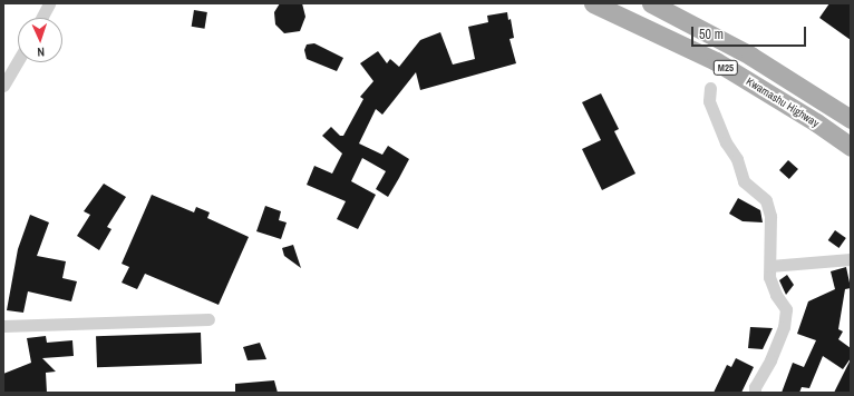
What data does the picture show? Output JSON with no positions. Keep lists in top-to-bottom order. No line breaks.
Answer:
{"streets":{"main road":["M25","Kwamashu Highway"]},"scale_bar":"50 m","north":"bottom"}
